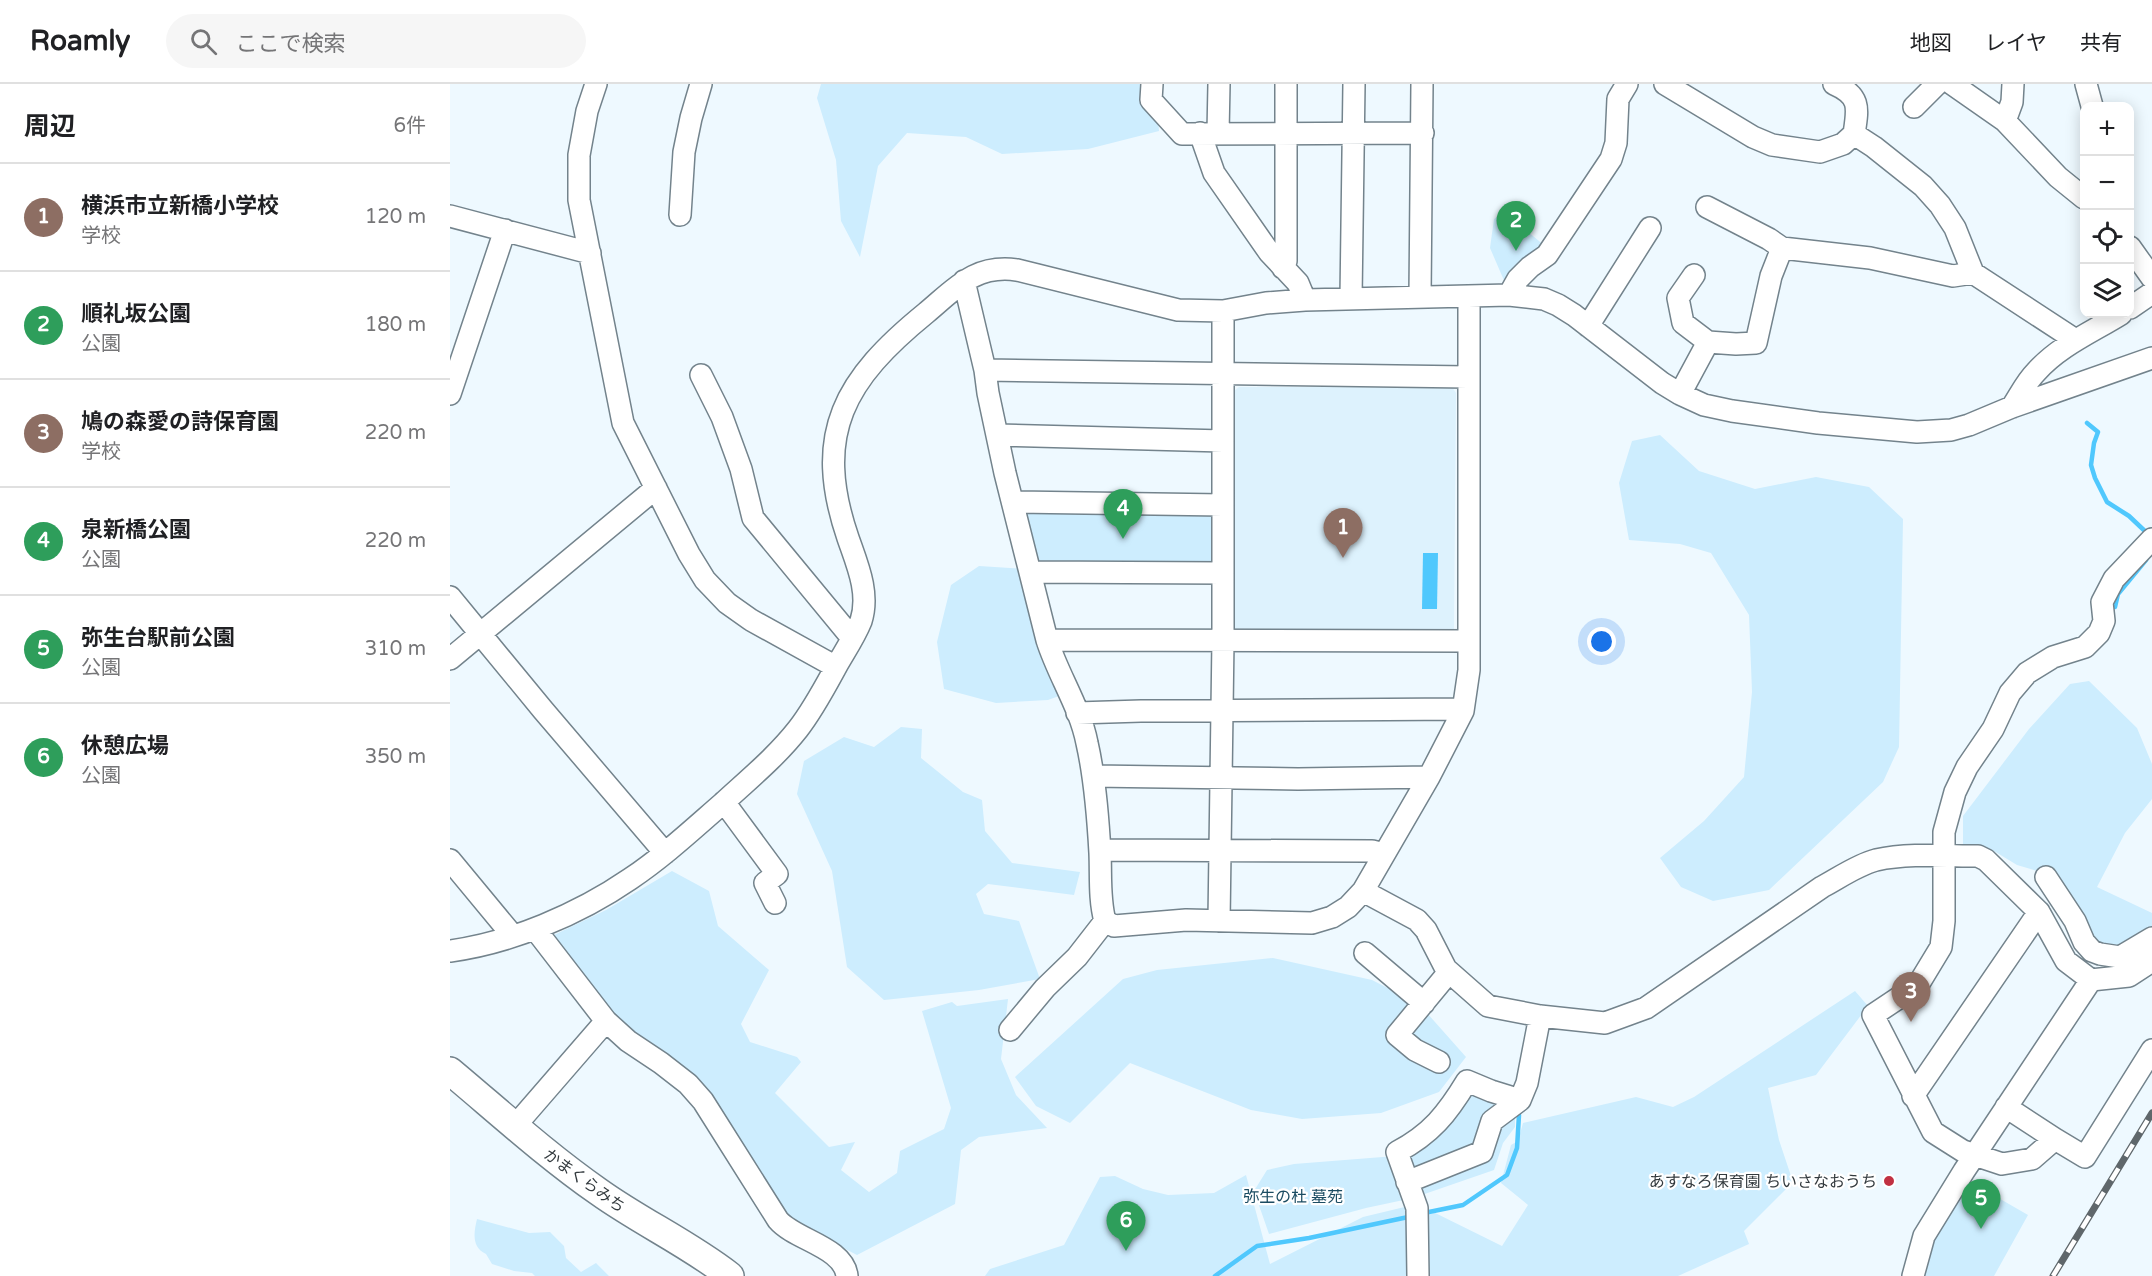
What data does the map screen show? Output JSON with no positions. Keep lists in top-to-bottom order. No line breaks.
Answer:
{"streets":{"main road":["かまくらみち"]},"parks":["弥生の杜 墓苑"],"places":["あすなろ保育園 ちいさなおうち"],"page":{"header":"Roamly","search":"ここで検索","nav":["地図","レイヤ","共有"],"heading":["周辺","6件"],"map_buttons":["+","−"],"list":[{"mark":"1","name":"横浜市立新橋小学校","note":"学校","value":"120 m"},{"mark":"2","name":"順礼坂公園","note":"公園","value":"180 m"},{"mark":"3","name":"鳩の森愛の詩保育園","note":"学校","value":"220 m"},{"mark":"4","name":"泉新橋公園","note":"公園","value":"220 m"},{"mark":"5","name":"弥生台駅前公園","note":"公園","value":"310 m"},{"mark":"6","name":"休憩広場","note":"公園","value":"350 m"}],"pins":["2","4","1","3","5","6"]}}
